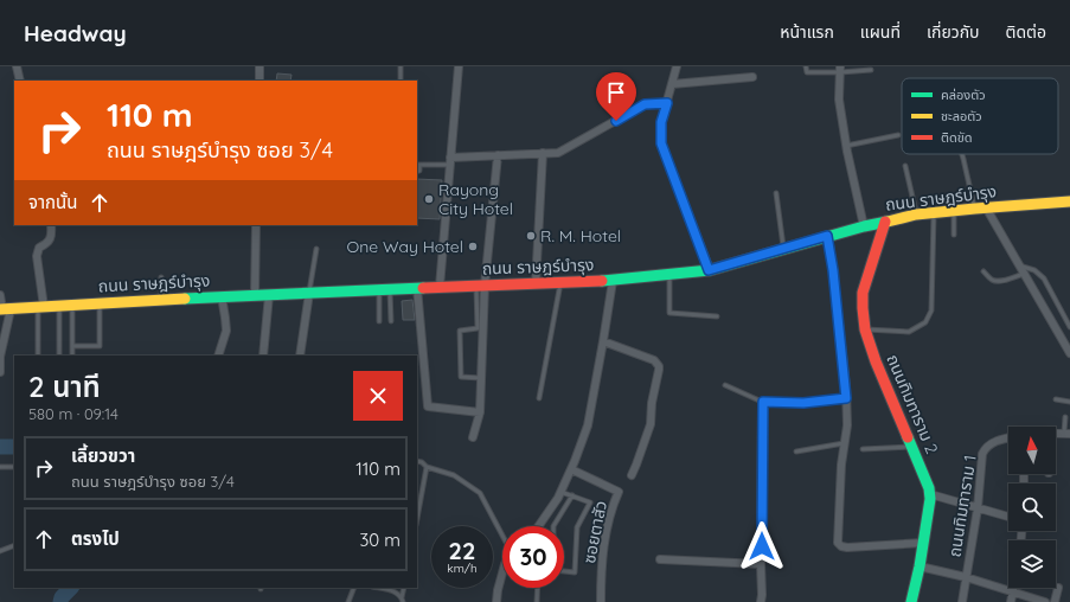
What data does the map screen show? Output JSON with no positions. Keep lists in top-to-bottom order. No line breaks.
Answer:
{"streets":{"street":["ถนน ราษฎร์บำรุง","ถนนทิมทาราม 2","ถนนทิมทาราม 1","ซอยตาสัว"]},"crossings":[["ถนน ราษฎร์บำรุง","ถนนทิมทาราม 2"]],"places":["Rayong City Hotel","R. M. Hotel","One Way Hotel"],"legend":["คล่องตัว","ชะลอตัว","ติดขัด"],"north":"top","page":{"header":"Headway","nav":["หน้าแรก","แผนที่","เกี่ยวกับ","ติดต่อ"],"turn":["110 m","ถนน ราษฎร์บำรุง ซอย 3/4"],"then":"จากนั้น","heading":["2 นาที","580 m · 09:14"],"list":[{"name":"เลี้ยวขวา","note":"ถนน ราษฎร์บำรุง ซอย 3/4","value":"110 m"},{"name":"ตรงไป","value":"30 m"}],"speed":"22 km/h","limit":"30"}}
